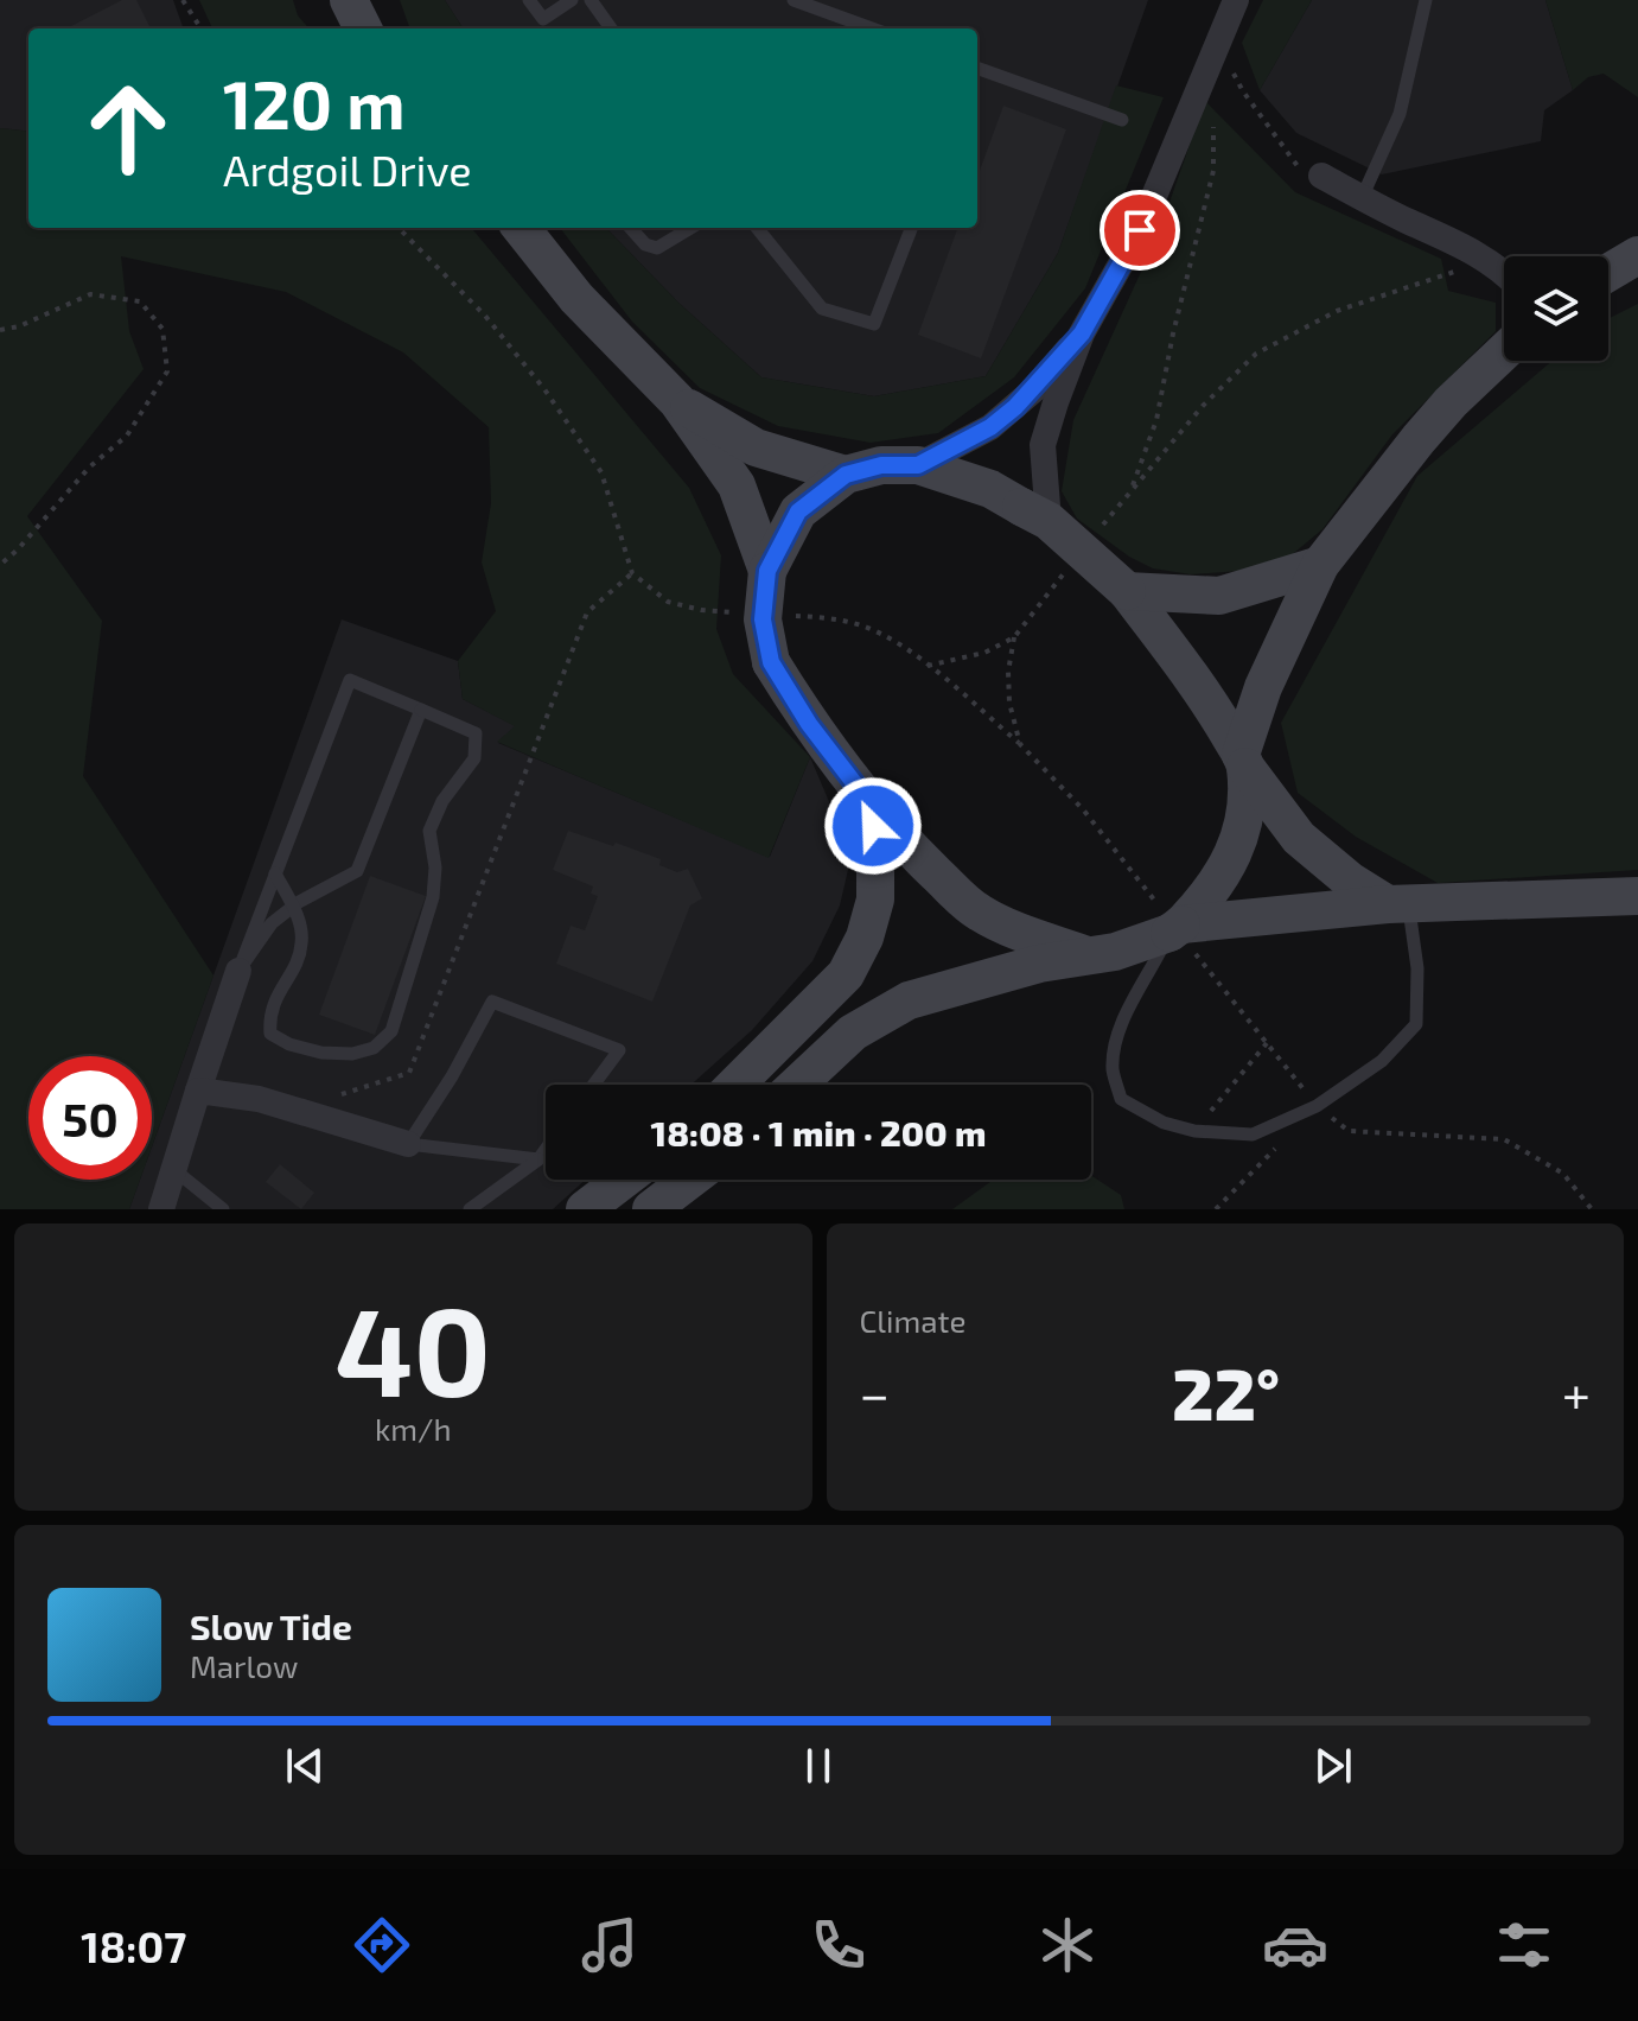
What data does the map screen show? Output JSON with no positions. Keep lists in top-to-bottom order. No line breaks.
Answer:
{"page":{"turn":["120 m","Ardgoil Drive"],"limit":"50","trip":"18:08 · 1 min · 200 m","tile":[["40","km/h"],"Climate"],"heat":["−","22°","+"],"song":["Slow Tide","Marlow"],"tabs":"18:07"}}
